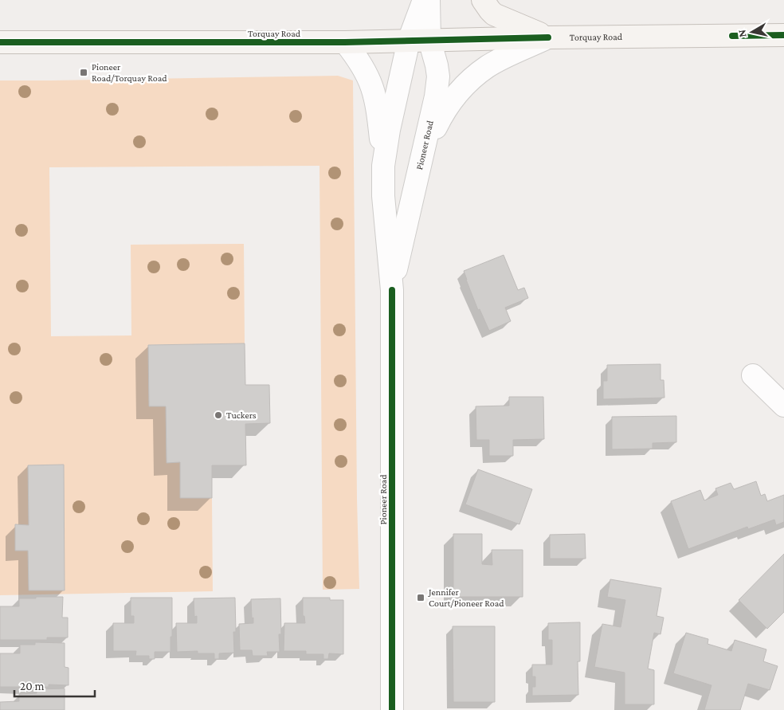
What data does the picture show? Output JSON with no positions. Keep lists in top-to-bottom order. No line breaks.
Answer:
{"streets":{"main road":["Torquay Road","Pioneer Road"]},"crossings":[["Torquay Road","Pioneer Road"]],"places":{"transit":["Pioneer Road/Torquay Road","Jennifer Court/Pioneer Road"],"other":["Tuckers"]},"scale_bar":"20 m","north":"left"}
